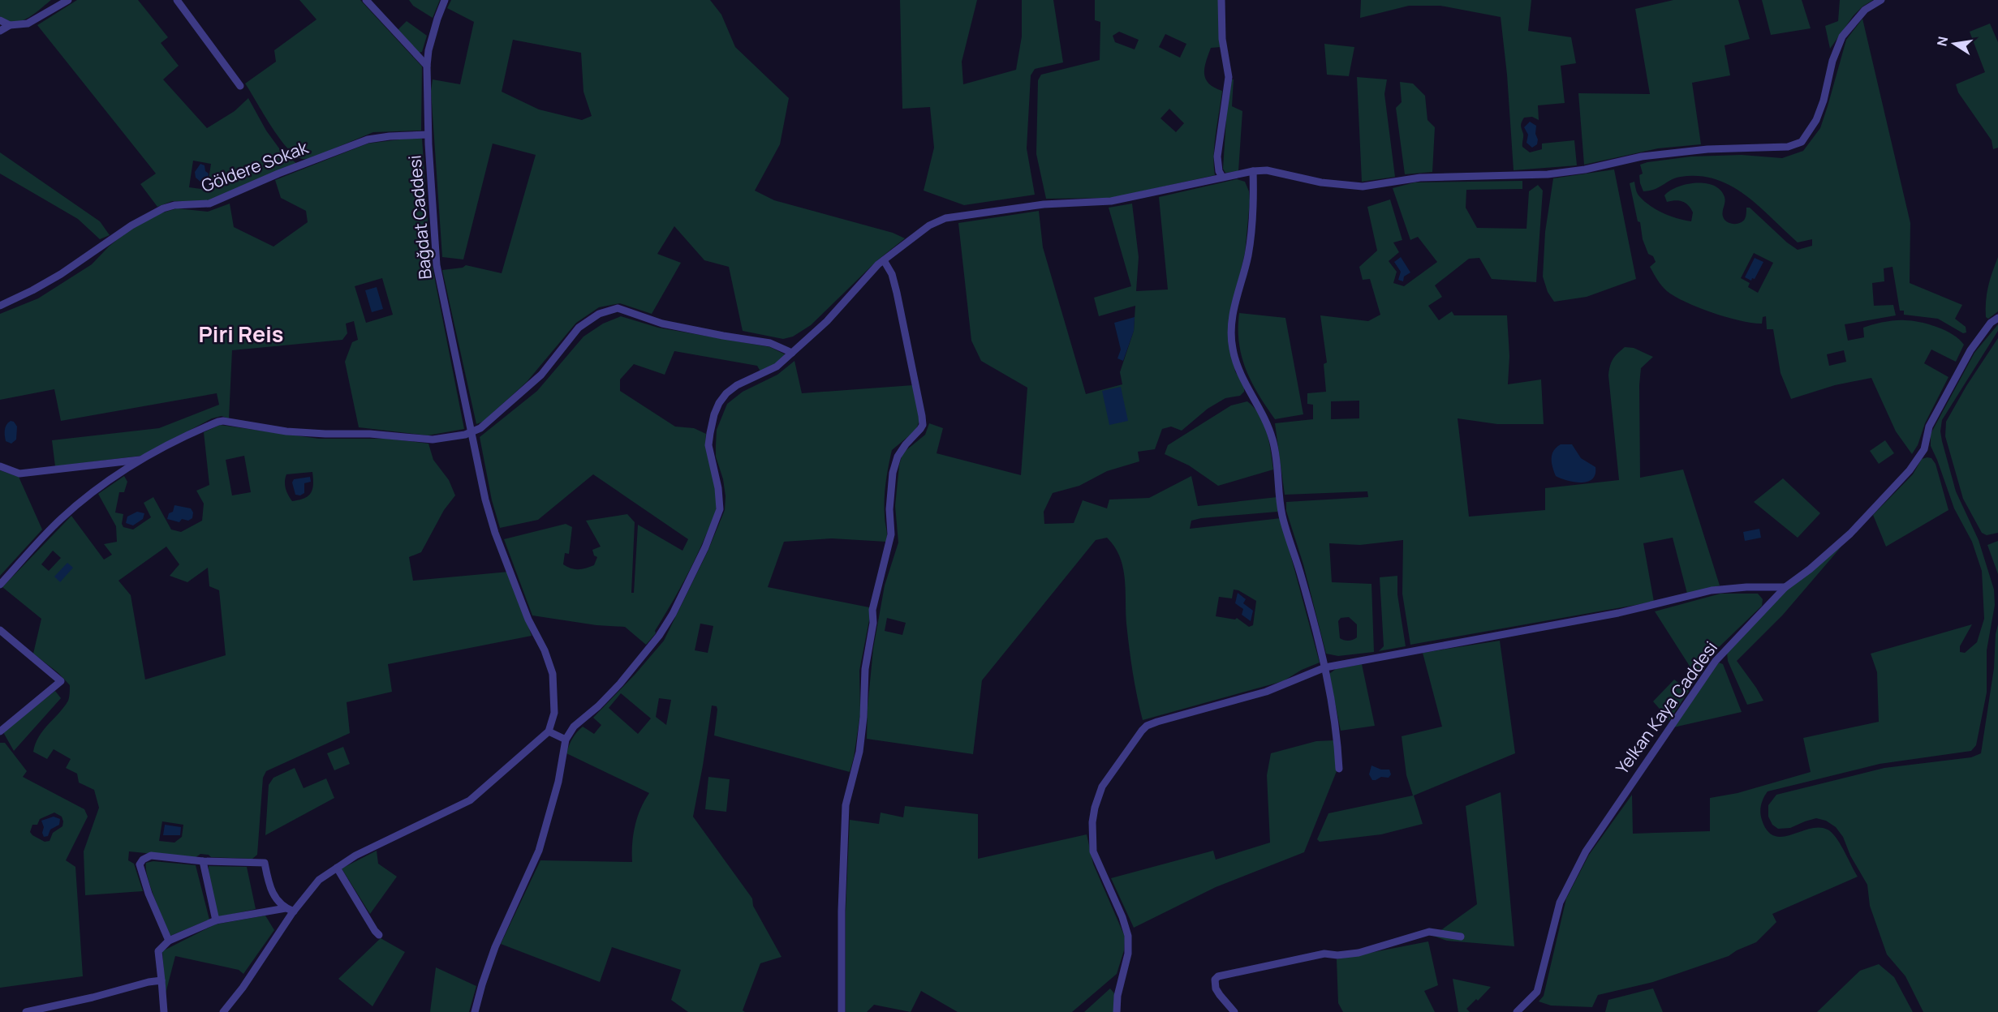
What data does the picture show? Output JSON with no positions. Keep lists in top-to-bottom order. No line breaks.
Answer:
{"streets":{"street":["Göldere Sokak","Bağdat Caddesi","Yelkan Kaya Caddesi"]},"crossings":[["Göldere Sokak","Bağdat Caddesi"]],"districts":["Piri Reis"],"north":"left"}
